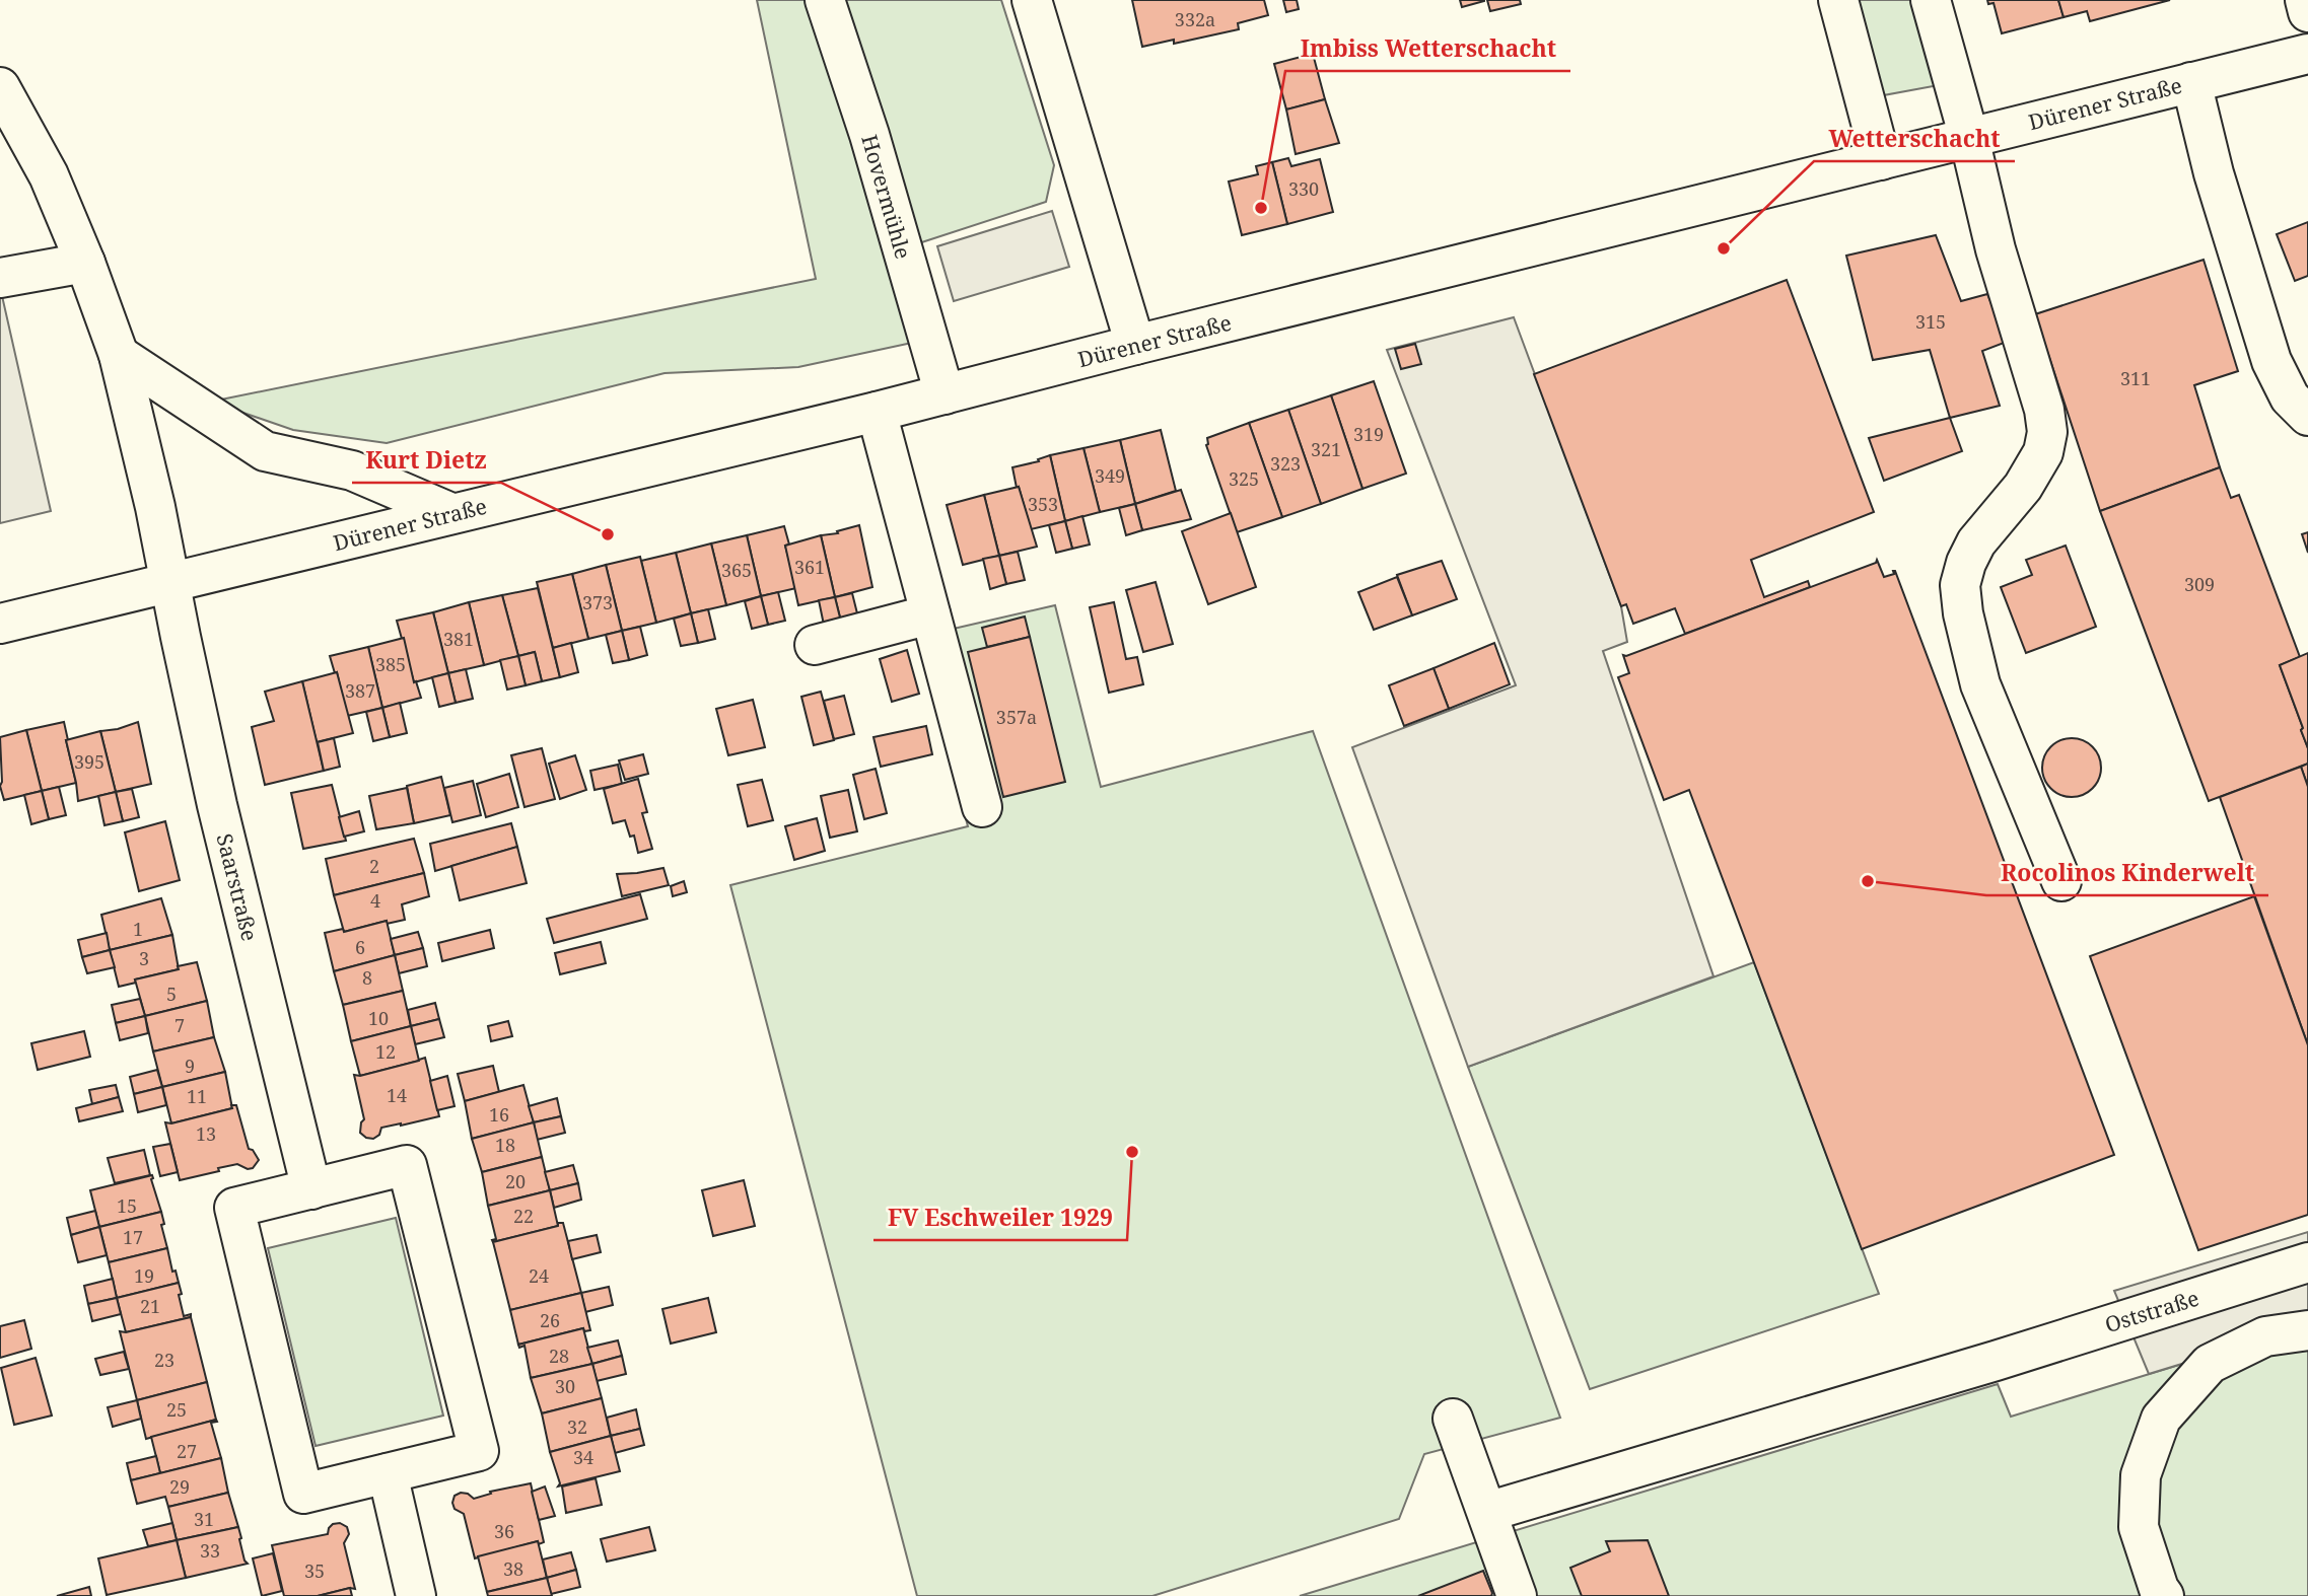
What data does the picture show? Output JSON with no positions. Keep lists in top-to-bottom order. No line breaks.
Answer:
{"streets":{"main road":["Dürener Straße","Hovermühle","Saarstraße","Oststraße"]},"crossings":[["Dürener Straße","Hovermühle"],["Dürener Straße","Saarstraße"]],"places":["Imbiss Wetterschacht","Wetterschacht","Kurt Dietz","Rocolinos Kinderwelt","FV Eschweiler 1929"],"house_numbers":["332a","330","315","311","319","321","323","349","325","353","361","365","309","373","381","385","387","357a","395","2","4","1","6","3","8","5","10","7","12","9","14","11","16","13","18","20","15","22","17","19","24","21","26","28","23","30","25","32","27","34","29","31","36","33","38","35"]}
